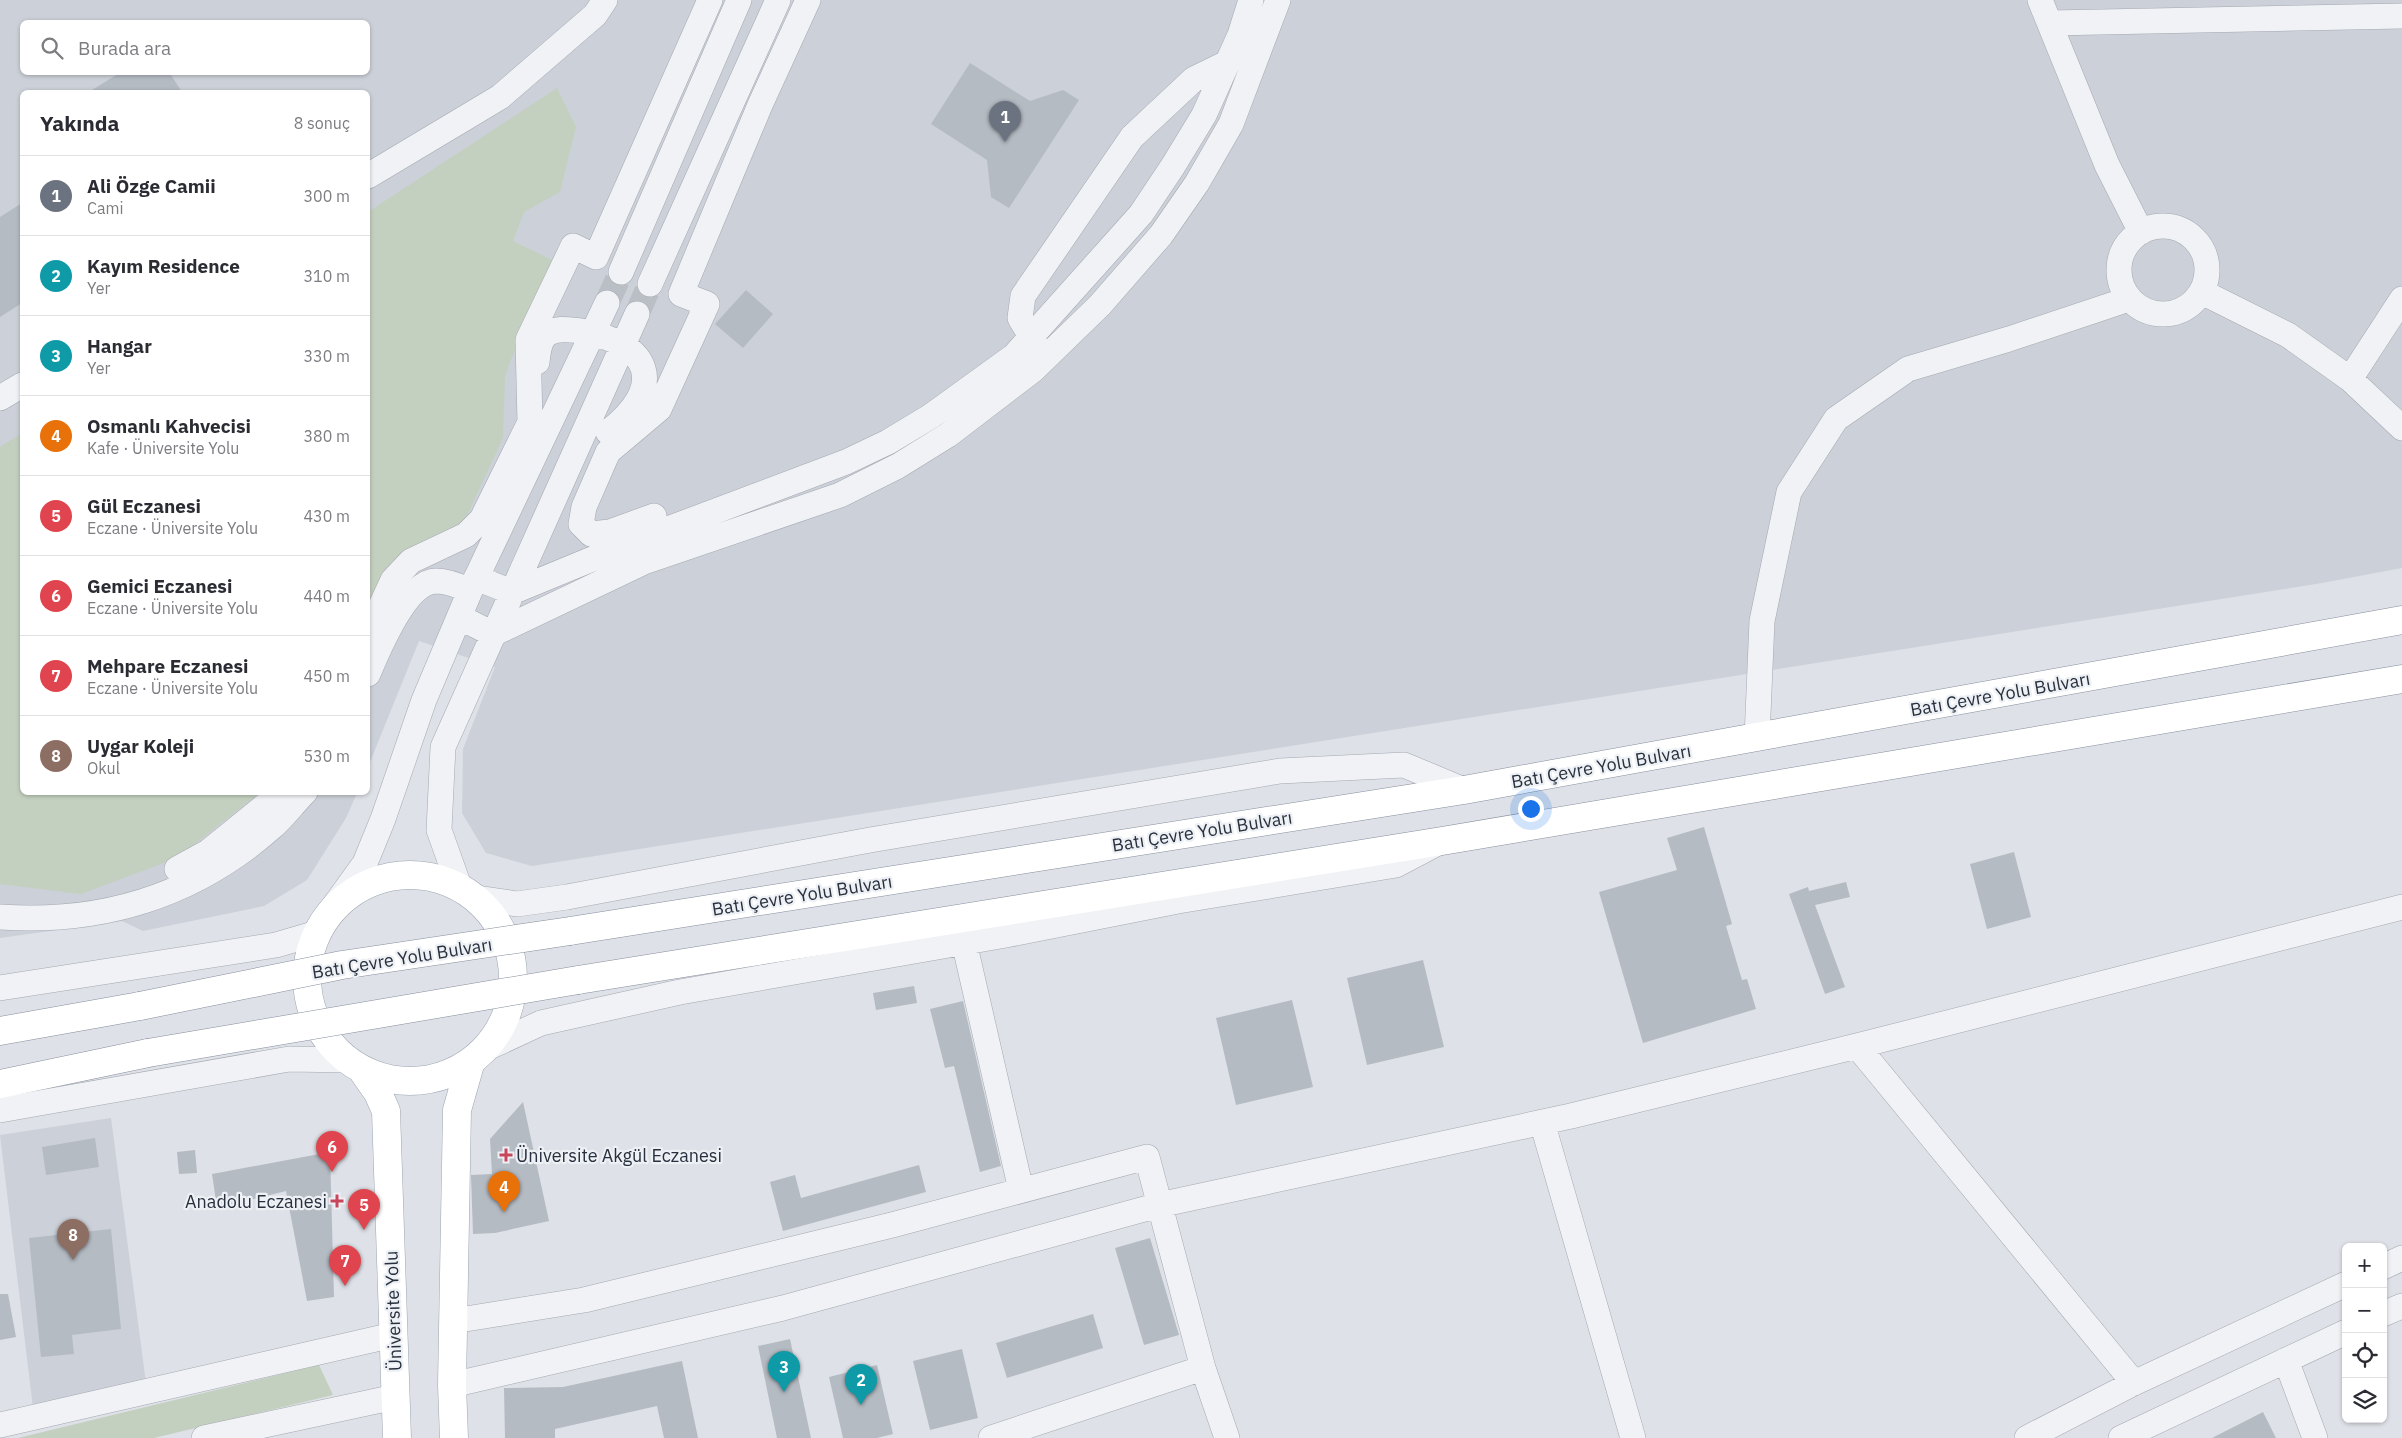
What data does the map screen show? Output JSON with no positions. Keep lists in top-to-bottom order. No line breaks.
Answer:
{"streets":{"main road":["Batı Çevre Yolu Bulvarı","Üniversite Yolu"]},"places":{"health":["Üniversite Akgül Eczanesi","Anadolu Eczanesi"]},"page":{"search":"Burada ara","heading":["Yakında","8 sonuç"],"pins":["1","6","4","5","8","7","3","2"],"list":[{"mark":"1","name":"Ali Özge Camii","note":"Cami","value":"300 m"},{"mark":"2","name":"Kayım Residence","note":"Yer","value":"310 m"},{"mark":"3","name":"Hangar","note":"Yer","value":"330 m"},{"mark":"4","name":"Osmanlı Kahvecisi","note":"Kafe · Üniversite Yolu","value":"380 m"},{"mark":"5","name":"Gül Eczanesi","note":"Eczane · Üniversite Yolu","value":"430 m"},{"mark":"6","name":"Gemici Eczanesi","note":"Eczane · Üniversite Yolu","value":"440 m"},{"mark":"7","name":"Mehpare Eczanesi","note":"Eczane · Üniversite Yolu","value":"450 m"},{"mark":"8","name":"Uygar Koleji","note":"Okul","value":"530 m"}],"map_buttons":["+","−"]}}
